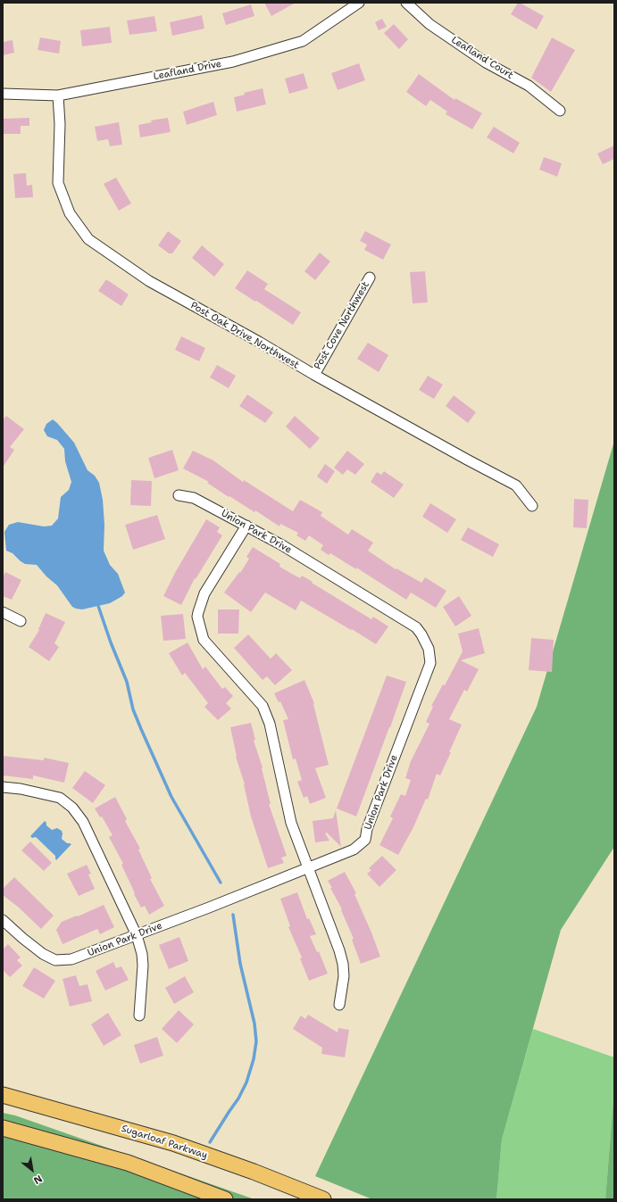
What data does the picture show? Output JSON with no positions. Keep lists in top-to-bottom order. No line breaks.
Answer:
{"streets":{"main road":["Sugarloaf Parkway"],"street":["Leafland Court","Leafland Drive","Post Cove Northwest","Post Oak Drive Northwest","Union Park Drive"]},"crossings":[["Leafland Drive","Post Oak Drive Northwest"],["Post Cove Northwest","Post Oak Drive Northwest"]],"north":"bottom right"}
